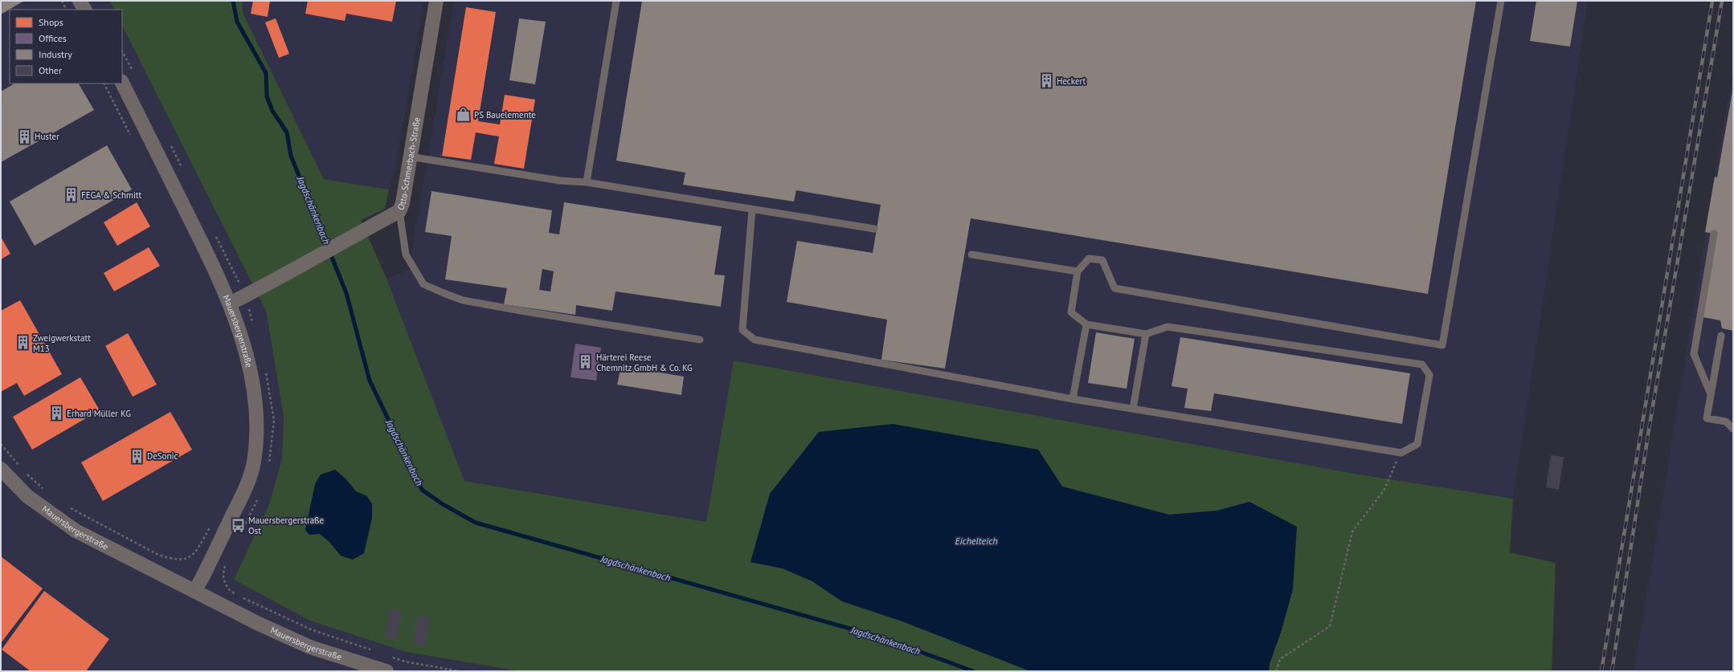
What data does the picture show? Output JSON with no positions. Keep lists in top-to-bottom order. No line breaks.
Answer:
{"streets":{"street":["Otto-Schmerbach-Straße","Mauersbergerstraße"]},"crossings":[["Otto-Schmerbach-Straße","Mauersbergerstraße"]],"water":["Jagdschänkenbach","Eichelteich"],"places":{"building":["Heckert","Huster","FEGA & Schmitt","Zweigwerkstatt M13","Härterei Reese Chemnitz GmbH & Co. KG","Erhard Müller KG","DeSonic"],"shop":["PS Bauelemente"],"bus stop":["Mauersbergerstraße Ost"]},"legend":["Shops","Offices","Industry","Other"]}
